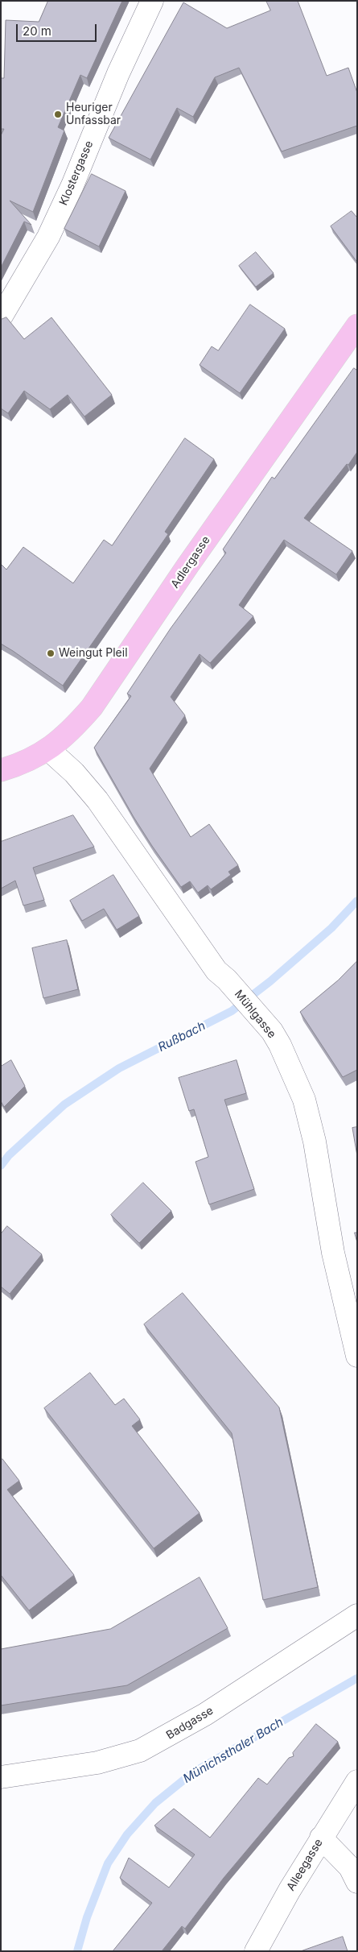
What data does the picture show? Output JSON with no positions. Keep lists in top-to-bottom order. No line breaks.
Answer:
{"streets":{"main road":["Adlergasse"],"street":["Klostergasse","Mühlgasse","Badgasse","Alleegasse"]},"crossings":[["Adlergasse","Mühlgasse"]],"water":["Rußbach","Münichsthaler Bach"],"places":["Heuriger Unfassbar","Weingut Pleil"],"scale_bar":"20 m"}
